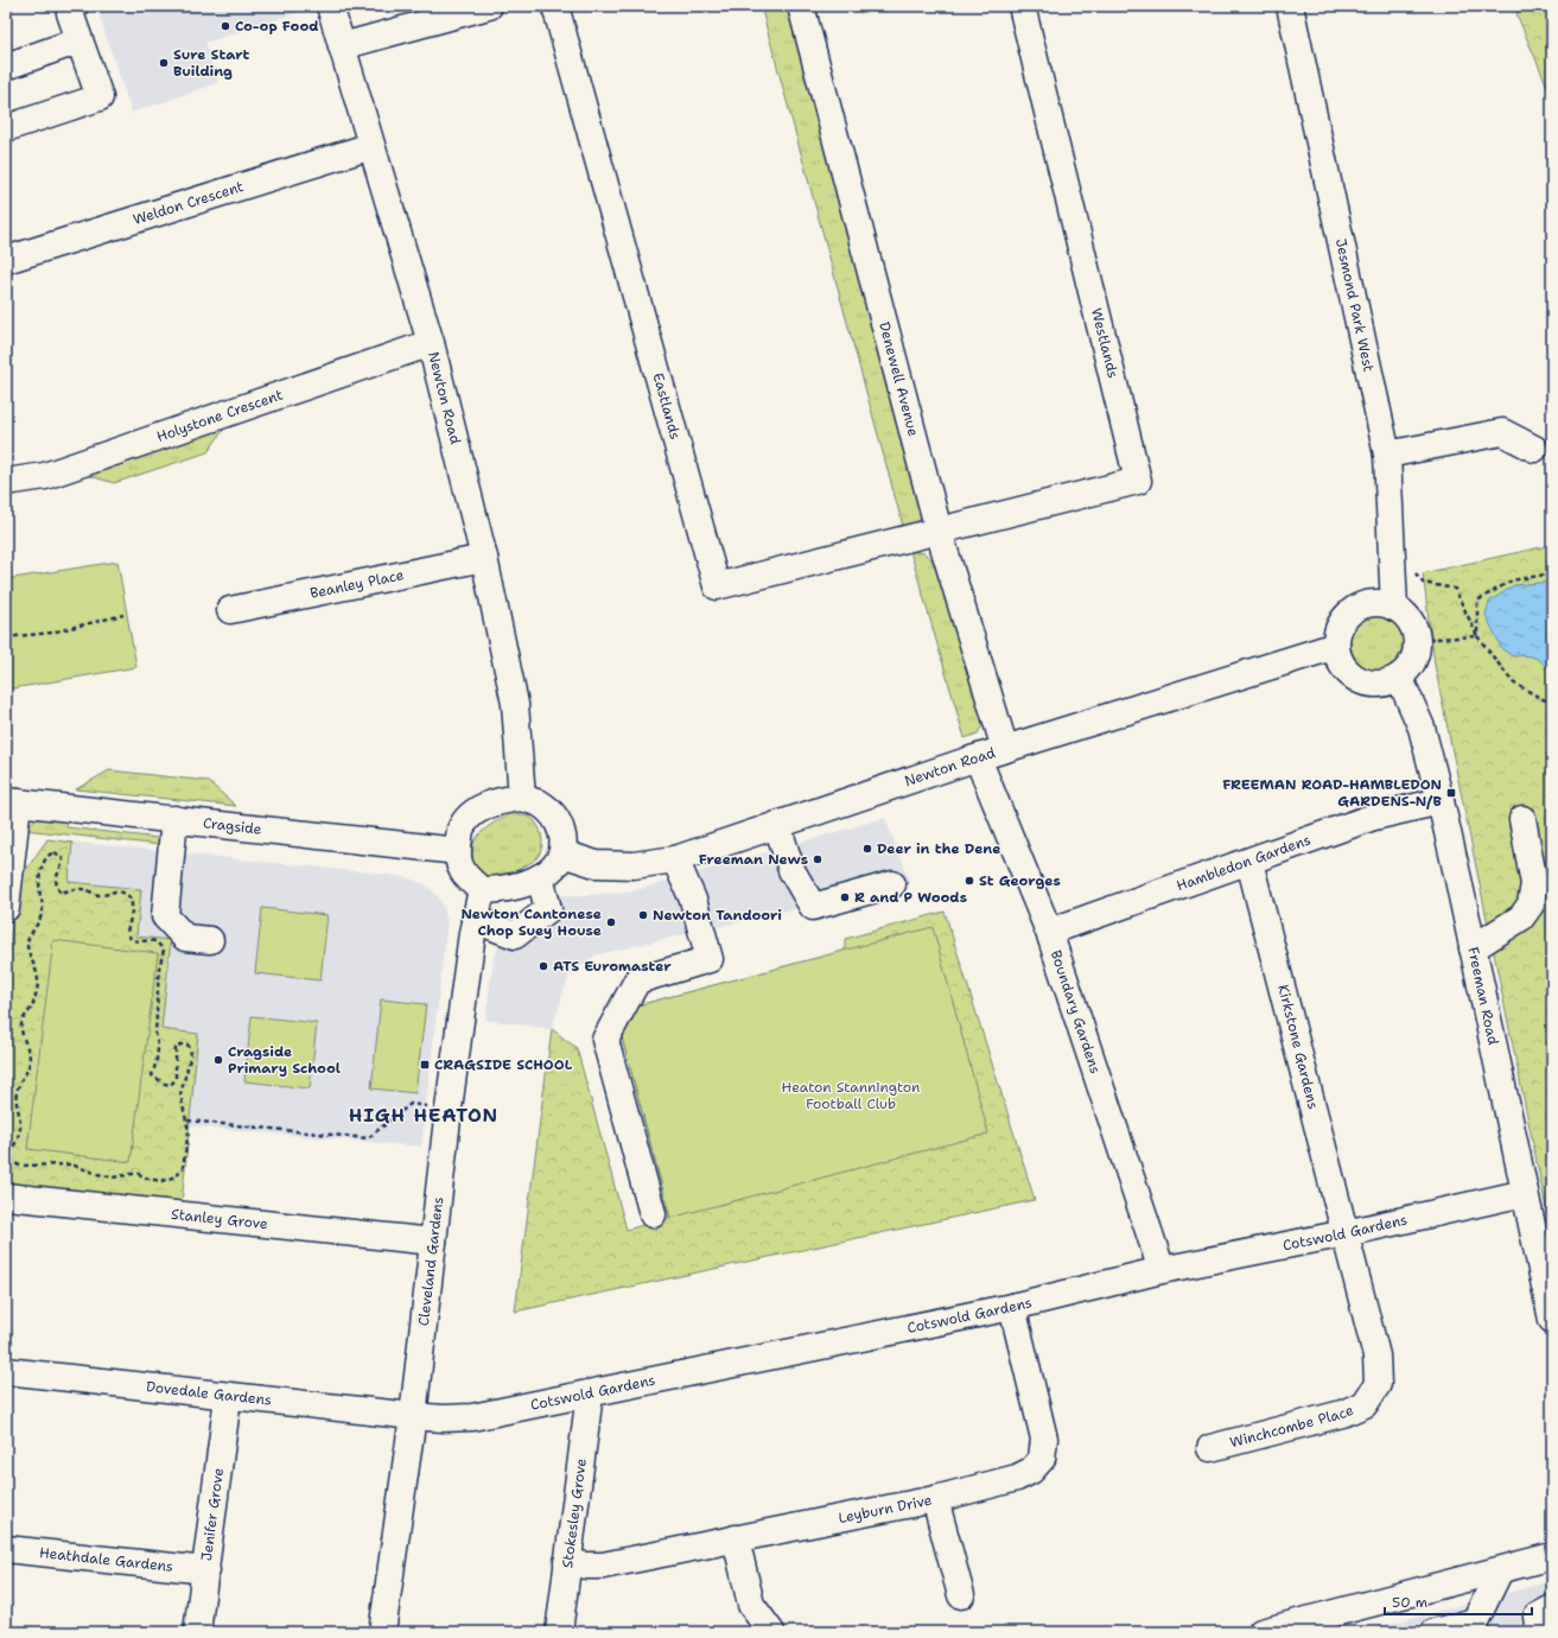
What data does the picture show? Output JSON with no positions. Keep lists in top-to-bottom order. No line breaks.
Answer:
{"streets":{"street":["Weldon Crescent","Jesmond Park West","Westlands","Denewell Avenue","Newton Road","Eastlands","Holystone Crescent","Beanley Place","Cragside","Hambledon Gardens","Freeman Road","Boundary Gardens","Kirkstone Gardens","Stanley Grove","Cotswold Gardens","Cleveland Gardens","Dovedale Gardens","Winchcombe Place","Leyburn Drive","Stokesley Grove","Jenifer Grove","Heathdale Gardens"]},"crossings":[["Weldon Crescent","Newton Road"],["Jesmond Park West","Newton Road"],["Jesmond Park West","Freeman Road"],["Westlands","Denewell Avenue"],["Westlands","Eastlands"],["Denewell Avenue","Newton Road"],["Denewell Avenue","Eastlands"],["Newton Road","Holystone Crescent"],["Newton Road","Beanley Place"],["Newton Road","Cragside"],["Newton Road","Freeman Road"],["Newton Road","Boundary Gardens"],["Newton Road","Cleveland Gardens"],["Cragside","Cleveland Gardens"],["Hambledon Gardens","Freeman Road"],["Hambledon Gardens","Boundary Gardens"],["Hambledon Gardens","Kirkstone Gardens"],["Freeman Road","Cotswold Gardens"],["Boundary Gardens","Cotswold Gardens"],["Kirkstone Gardens","Cotswold Gardens"],["Kirkstone Gardens","Winchcombe Place"],["Stanley Grove","Cleveland Gardens"],["Cotswold Gardens","Cleveland Gardens"],["Cotswold Gardens","Dovedale Gardens"],["Cotswold Gardens","Winchcombe Place"],["Cotswold Gardens","Leyburn Drive"],["Cotswold Gardens","Stokesley Grove"],["Cleveland Gardens","Dovedale Gardens"],["Dovedale Gardens","Jenifer Grove"],["Leyburn Drive","Stokesley Grove"],["Jenifer Grove","Heathdale Gardens"]],"districts":["HIGH HEATON"],"parks":["Heaton Stannington Football Club"],"places":{"other":["Co-op Food","Sure Start Building","Deer in the Dene","Freeman News","St Georges","R and P Woods","Newton Tandoori","Newton Cantonese Chop Suey House","ATS Euromaster","Cragside Primary School"],"transit":["FREEMAN ROAD-HAMBLEDON GARDENS-N/B","CRAGSIDE SCHOOL"]},"scale_bar":"50 m"}
